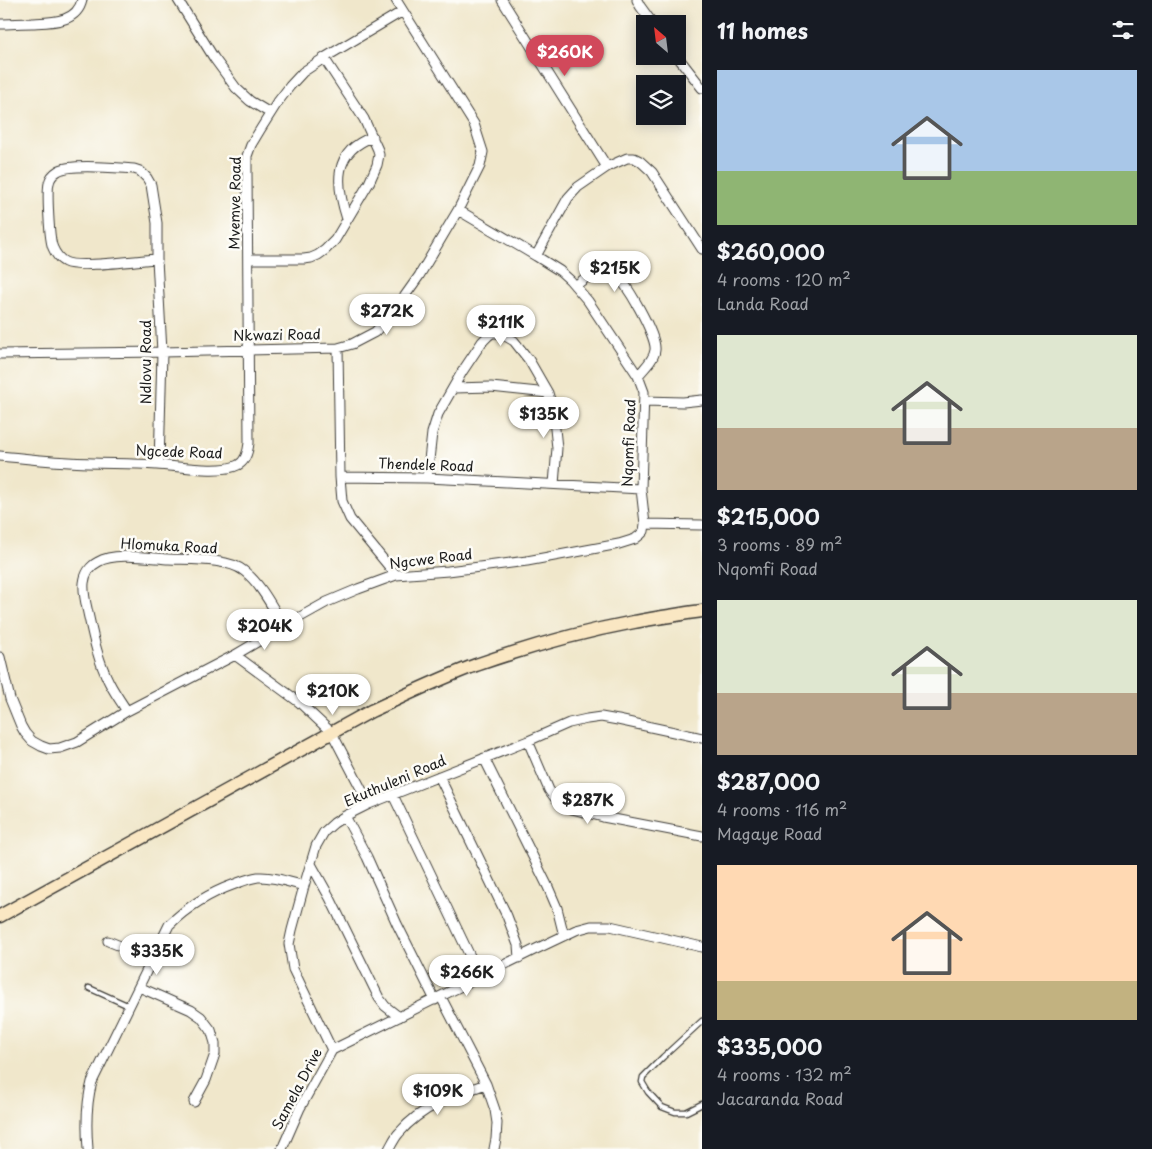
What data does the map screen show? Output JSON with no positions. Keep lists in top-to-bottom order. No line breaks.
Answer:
{"streets":{"street":["Mvemve Road","Nkwazi Road","Ndlovu Road","Nqomfi Road","Ngcede Road","Thendele Road","Hlomuka Road","Ngcwe Road","Ekuthuleni Road","Samela Drive"]},"crossings":[["Mvemve Road","Nkwazi Road"],["Mvemve Road","Ngcede Road"],["Nkwazi Road","Ndlovu Road"],["Nkwazi Road","Nqomfi Road"],["Nkwazi Road","Ngcede Road"],["Ndlovu Road","Ngcede Road"],["Nqomfi Road","Thendele Road"],["Nqomfi Road","Ngcwe Road"],["Hlomuka Road","Ngcwe Road"],["Ekuthuleni Road","Samela Drive"]],"north":"top left","page":{"heading":"11 homes","price":["$260K","$215K","$272K","$211K","$135K","$204K","$210K","$287K","$335K","$266K","$109K"],"list":[{"name":"$260,000","note":"4 rooms · 120 m² · Landa Road"},{"name":"$215,000","note":"3 rooms · 89 m² · Nqomfi Road"},{"name":"$287,000","note":"4 rooms · 116 m² · Magaye Road"},{"name":"$335,000","note":"4 rooms · 132 m² · Jacaranda Road"}]}}
